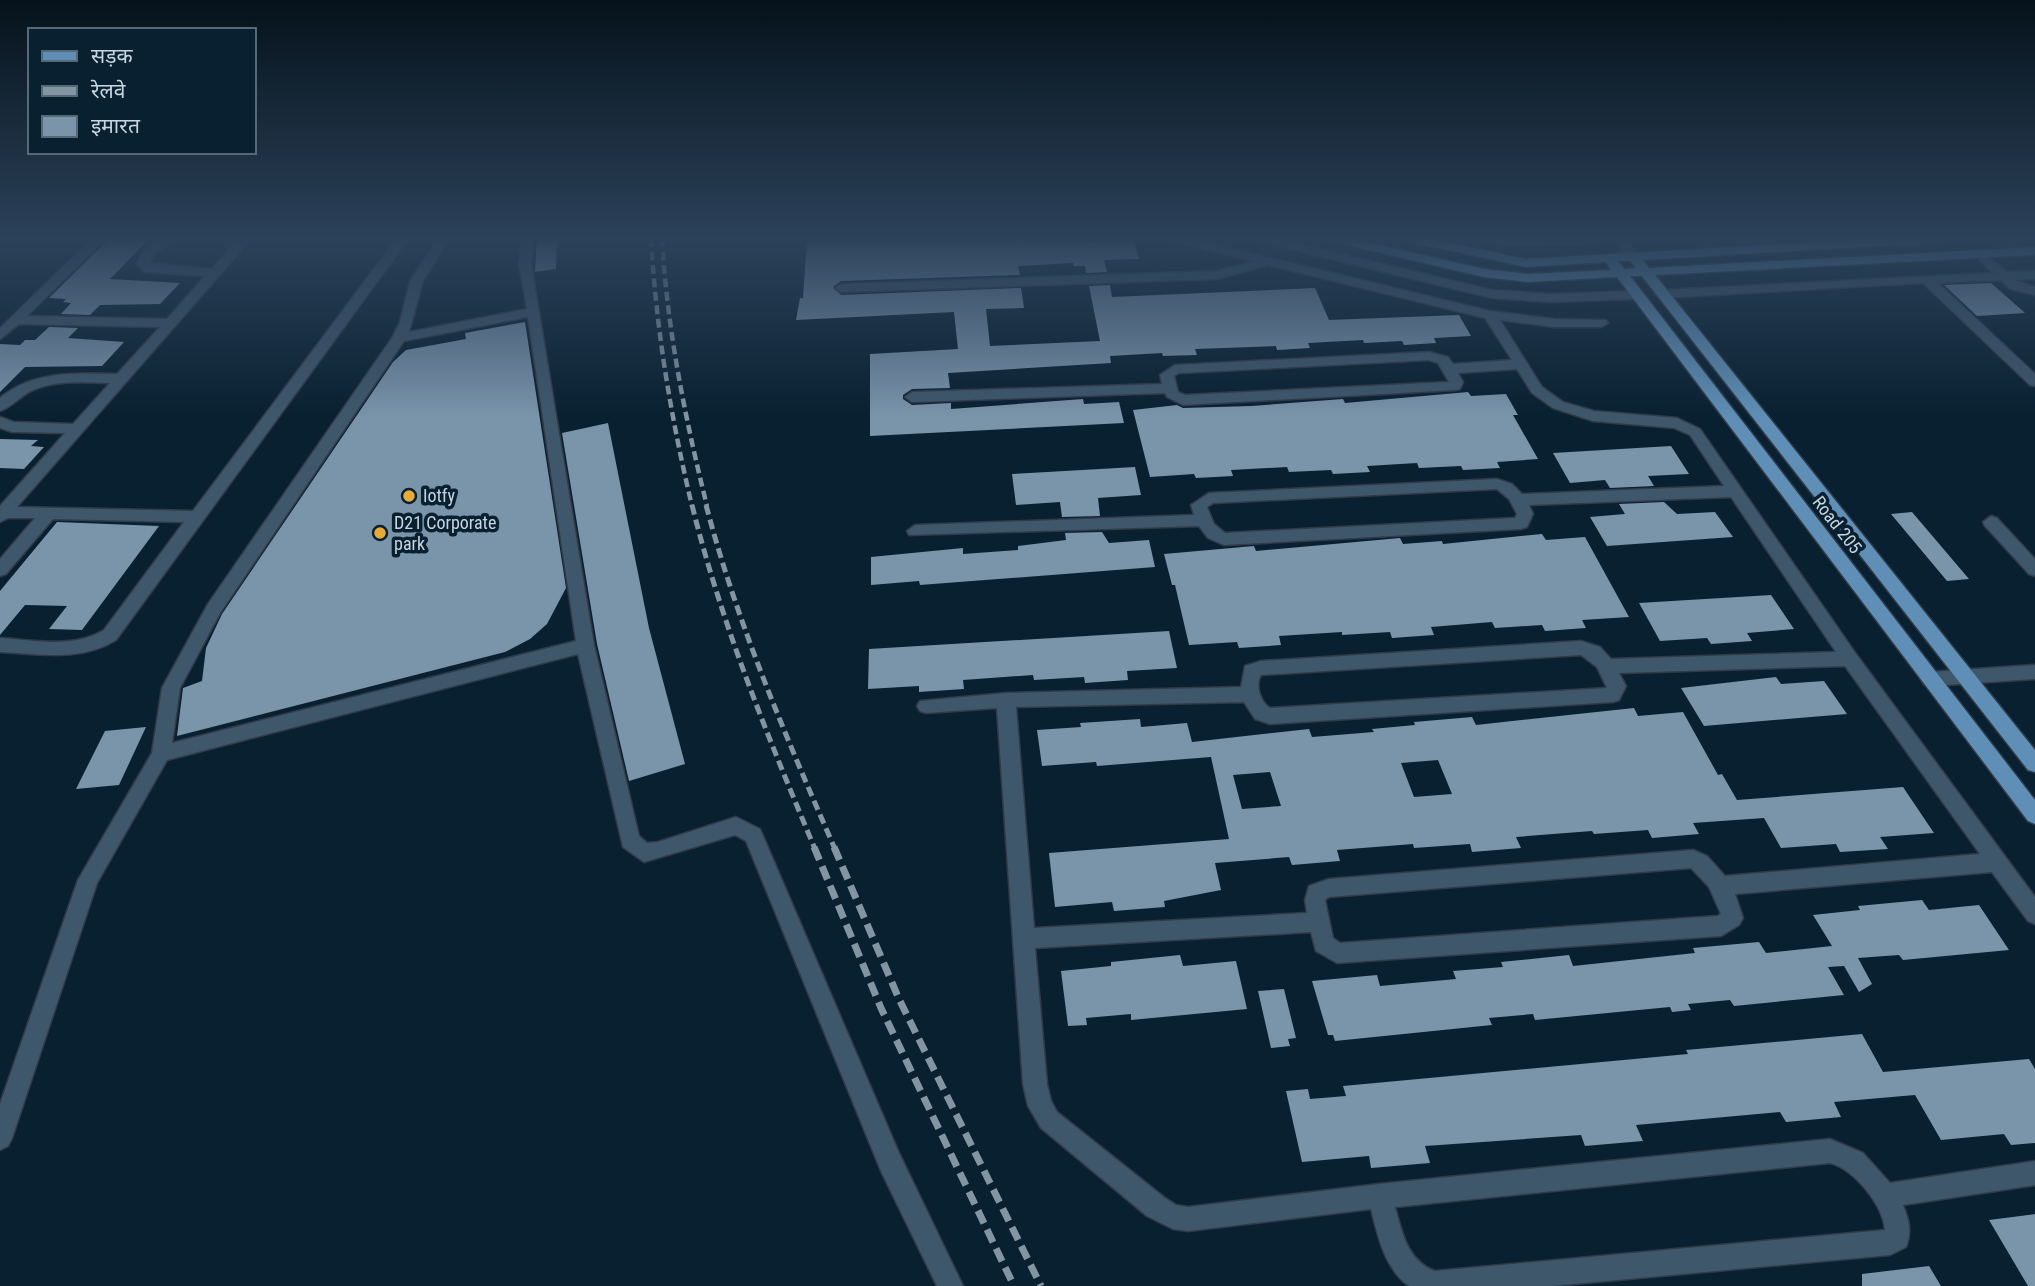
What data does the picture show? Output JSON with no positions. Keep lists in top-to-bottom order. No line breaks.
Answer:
{"streets":{"main road":["Road 205"]},"places":["Iotfy","D21 Corporate park"],"legend":["सड़क","रेलवे","इमारत"]}
